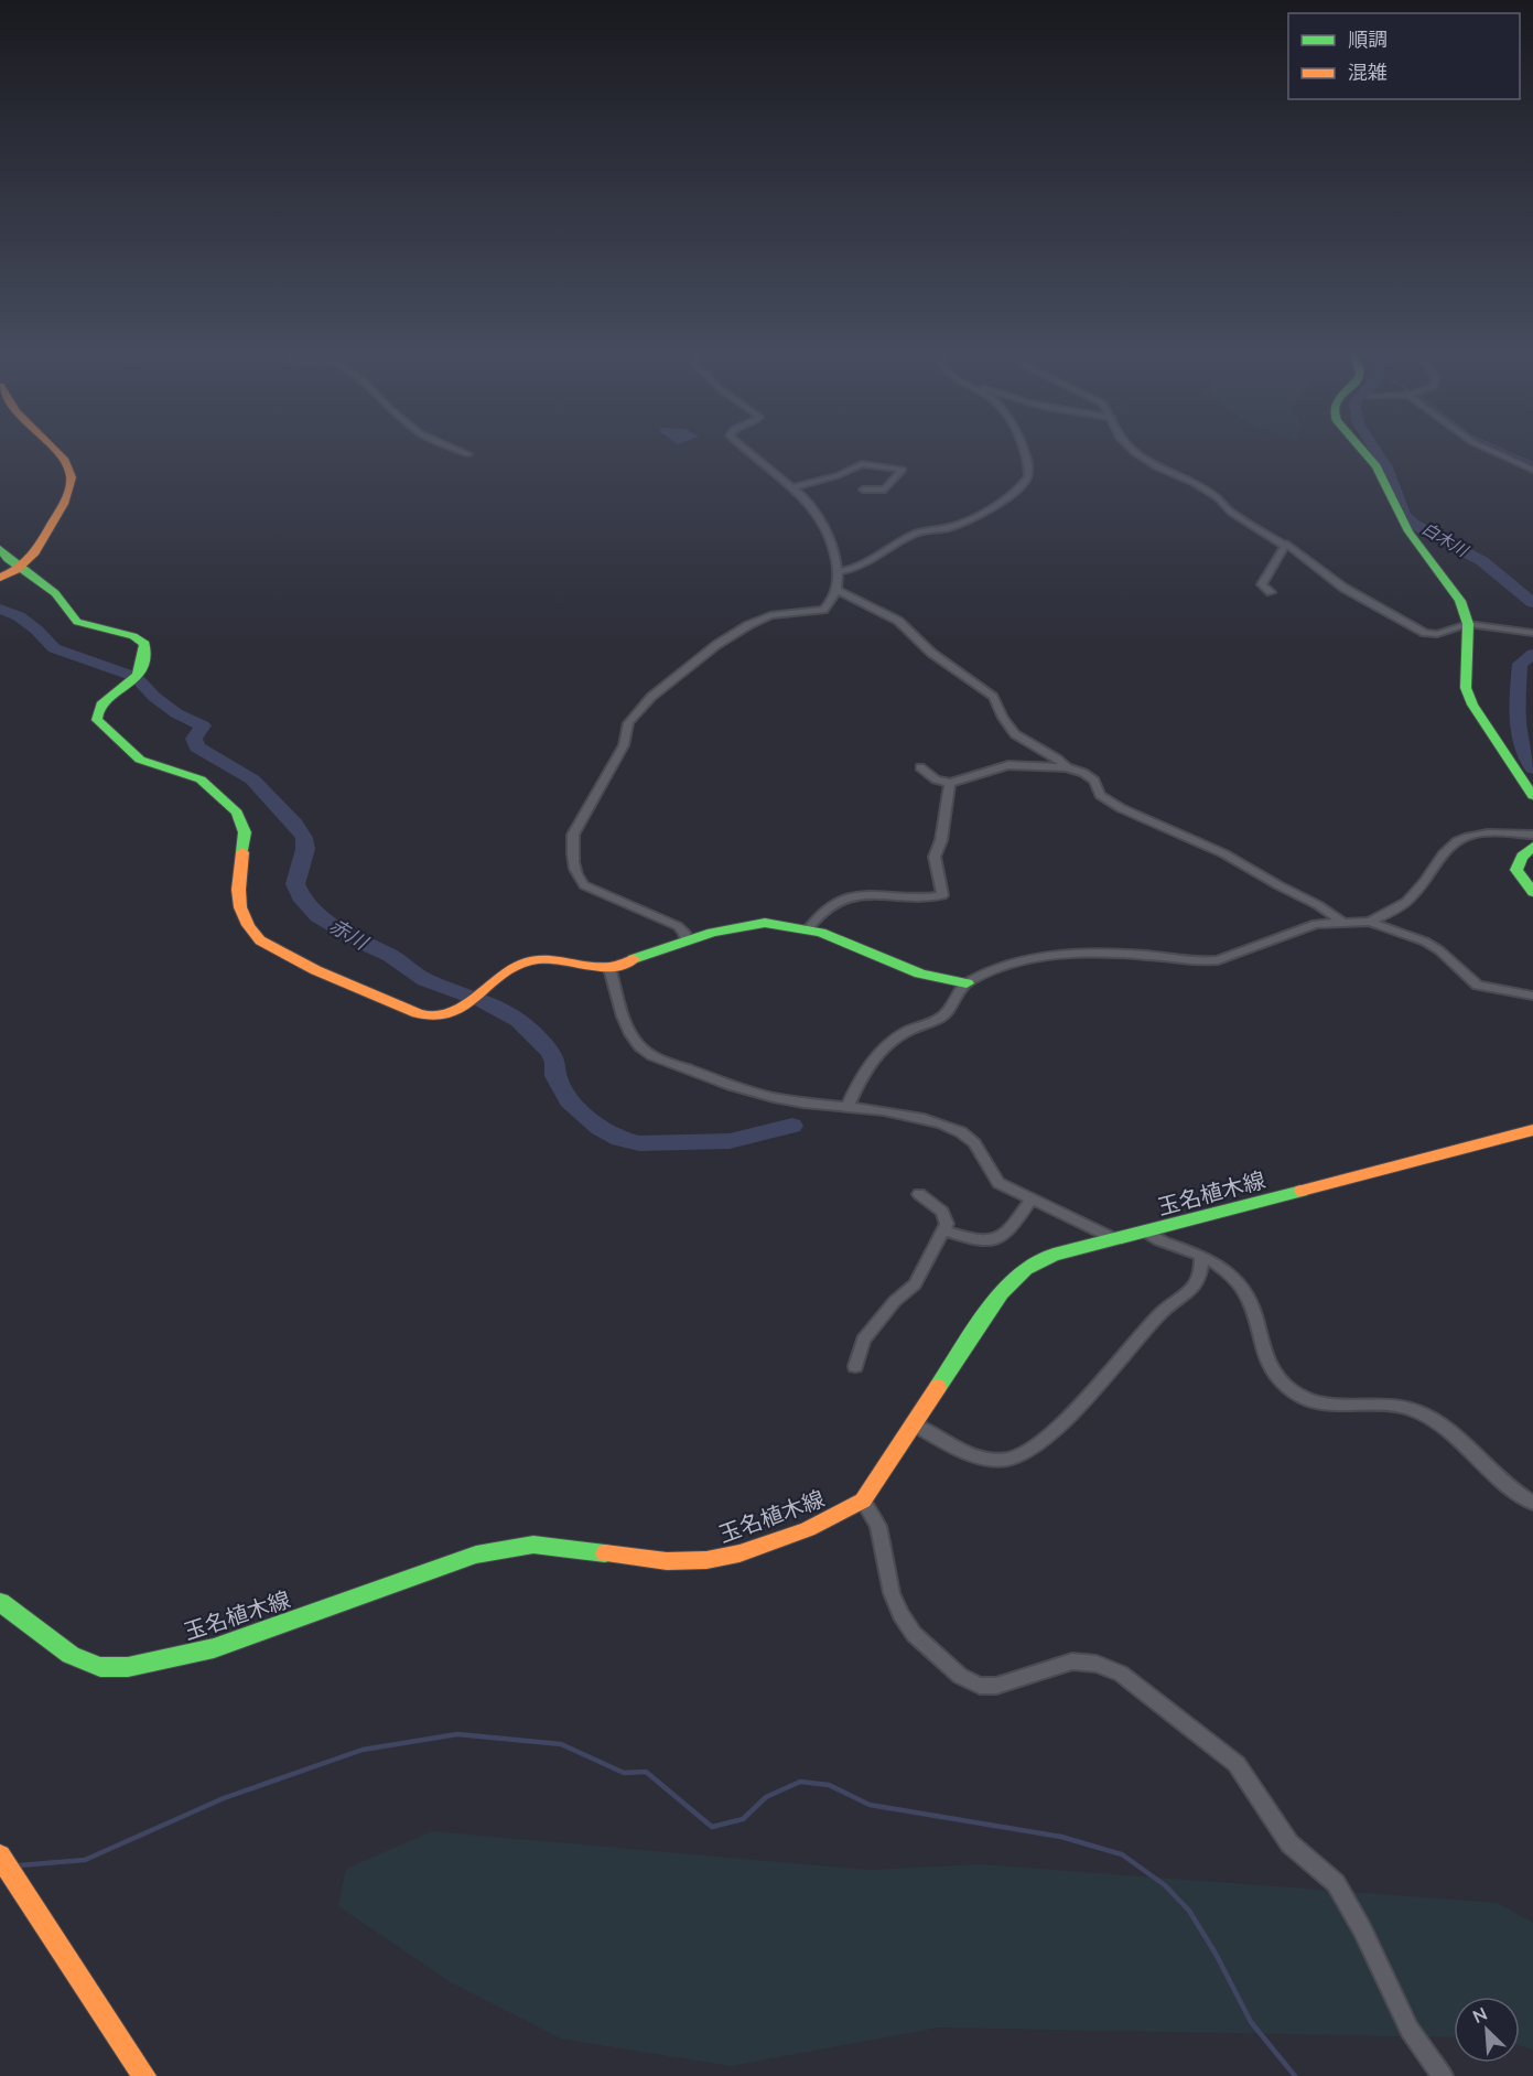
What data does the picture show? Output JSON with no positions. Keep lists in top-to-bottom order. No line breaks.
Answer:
{"streets":{"main road":["玉名植木線"]},"water":["白木川","赤川"],"legend":["順調","混雑"],"north":"top left"}
